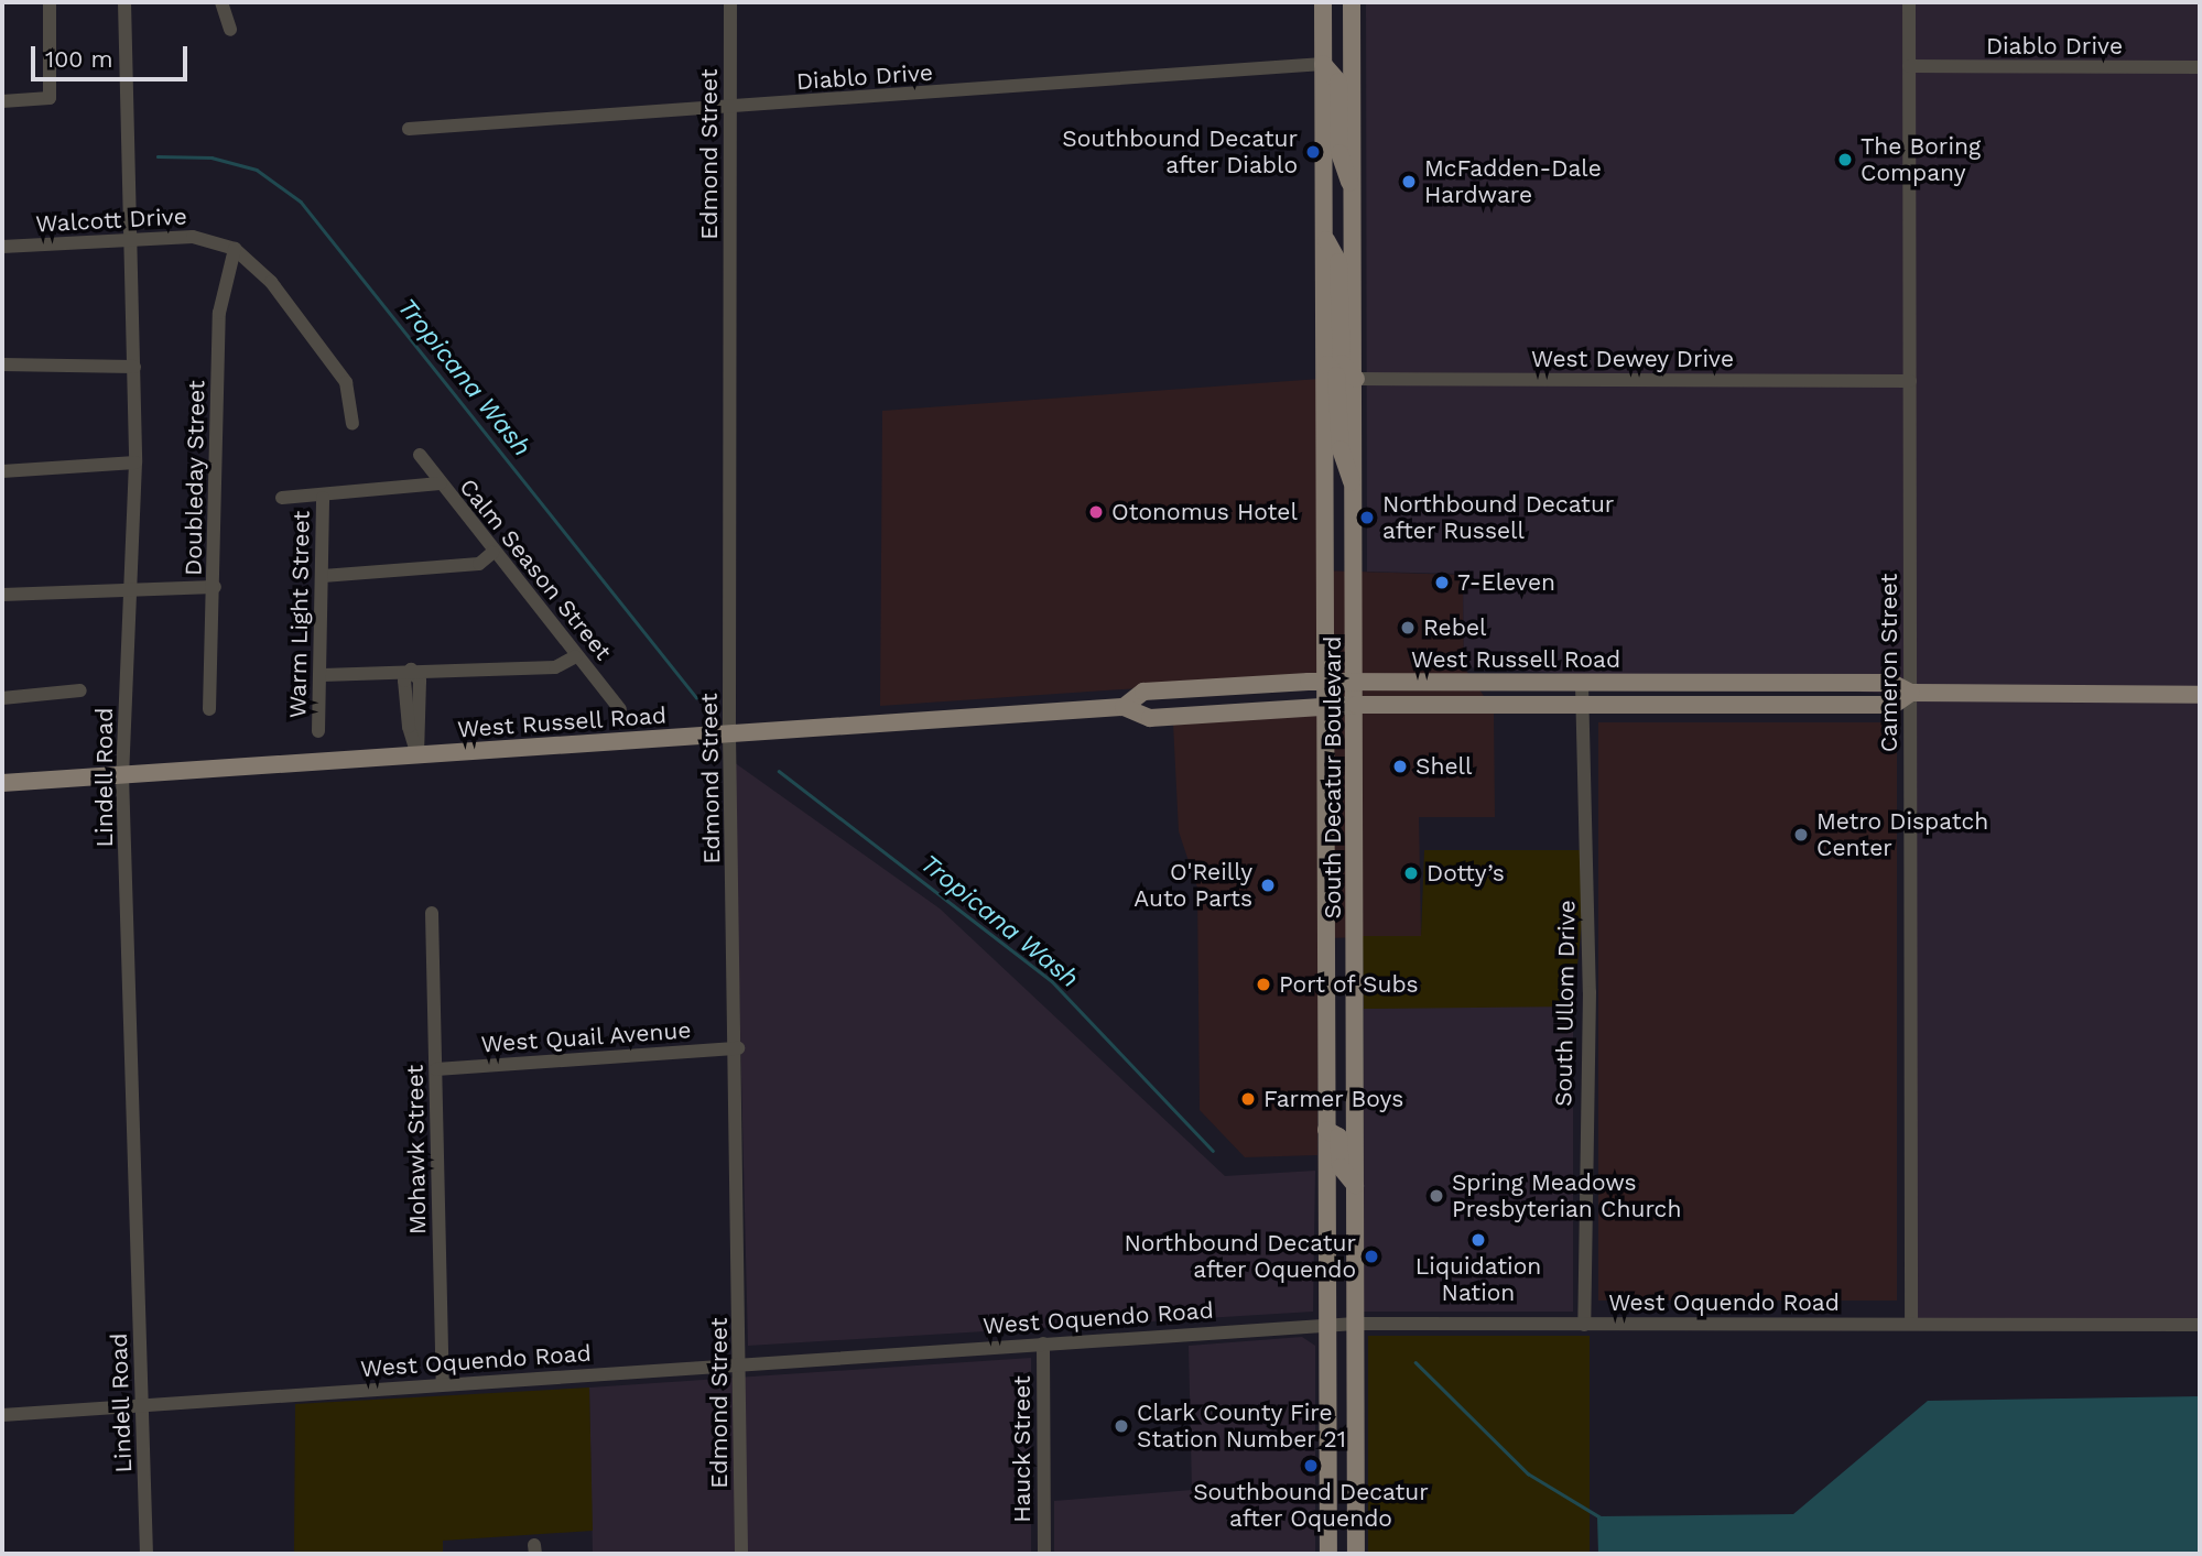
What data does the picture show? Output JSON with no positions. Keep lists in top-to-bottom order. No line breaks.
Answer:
{"streets":{"main road":["West Russell Road","South Decatur Boulevard"],"street":["Diablo Drive","Edmond Street","Walcott Drive","West Dewey Drive","Doubleday Street","Calm Season Street","Warm Light Street","Cameron Street","Lindell Road","South Ullom Drive","West Quail Avenue","Mohawk Street","West Oquendo Road","Hauck Street"]},"crossings":[["Diablo Drive","Edmond Street"],["Diablo Drive","Cameron Street"],["Diablo Drive","South Decatur Boulevard"],["Edmond Street","West Russell Road"],["Edmond Street","West Quail Avenue"],["Edmond Street","West Oquendo Road"],["Walcott Drive","Doubleday Street"],["Walcott Drive","Lindell Road"],["West Dewey Drive","Cameron Street"],["West Dewey Drive","South Decatur Boulevard"],["West Russell Road","Cameron Street"],["West Russell Road","Lindell Road"],["West Russell Road","South Decatur Boulevard"],["West Russell Road","South Ullom Drive"],["Cameron Street","West Oquendo Road"],["Lindell Road","West Oquendo Road"],["South Decatur Boulevard","West Oquendo Road"],["South Ullom Drive","West Oquendo Road"],["West Quail Avenue","Mohawk Street"],["Mohawk Street","West Oquendo Road"],["West Oquendo Road","Hauck Street"]],"water":["Tropicana Wash"],"places":["Southbound Decatur after Diablo","The Boring Company","McFadden-Dale Hardware","Otonomus Hotel","Northbound Decatur after Russell","7-Eleven","Rebel","Shell","Metro Dispatch Center","Dotty’s","O'Reilly Auto Parts","Port of Subs","Farmer Boys","Spring Meadows Presbyterian Church","Liquidation Nation","Northbound Decatur after Oquendo","Clark County Fire Station Number 21","Southbound Decatur after Oquendo"],"scale_bar":"100 m"}
